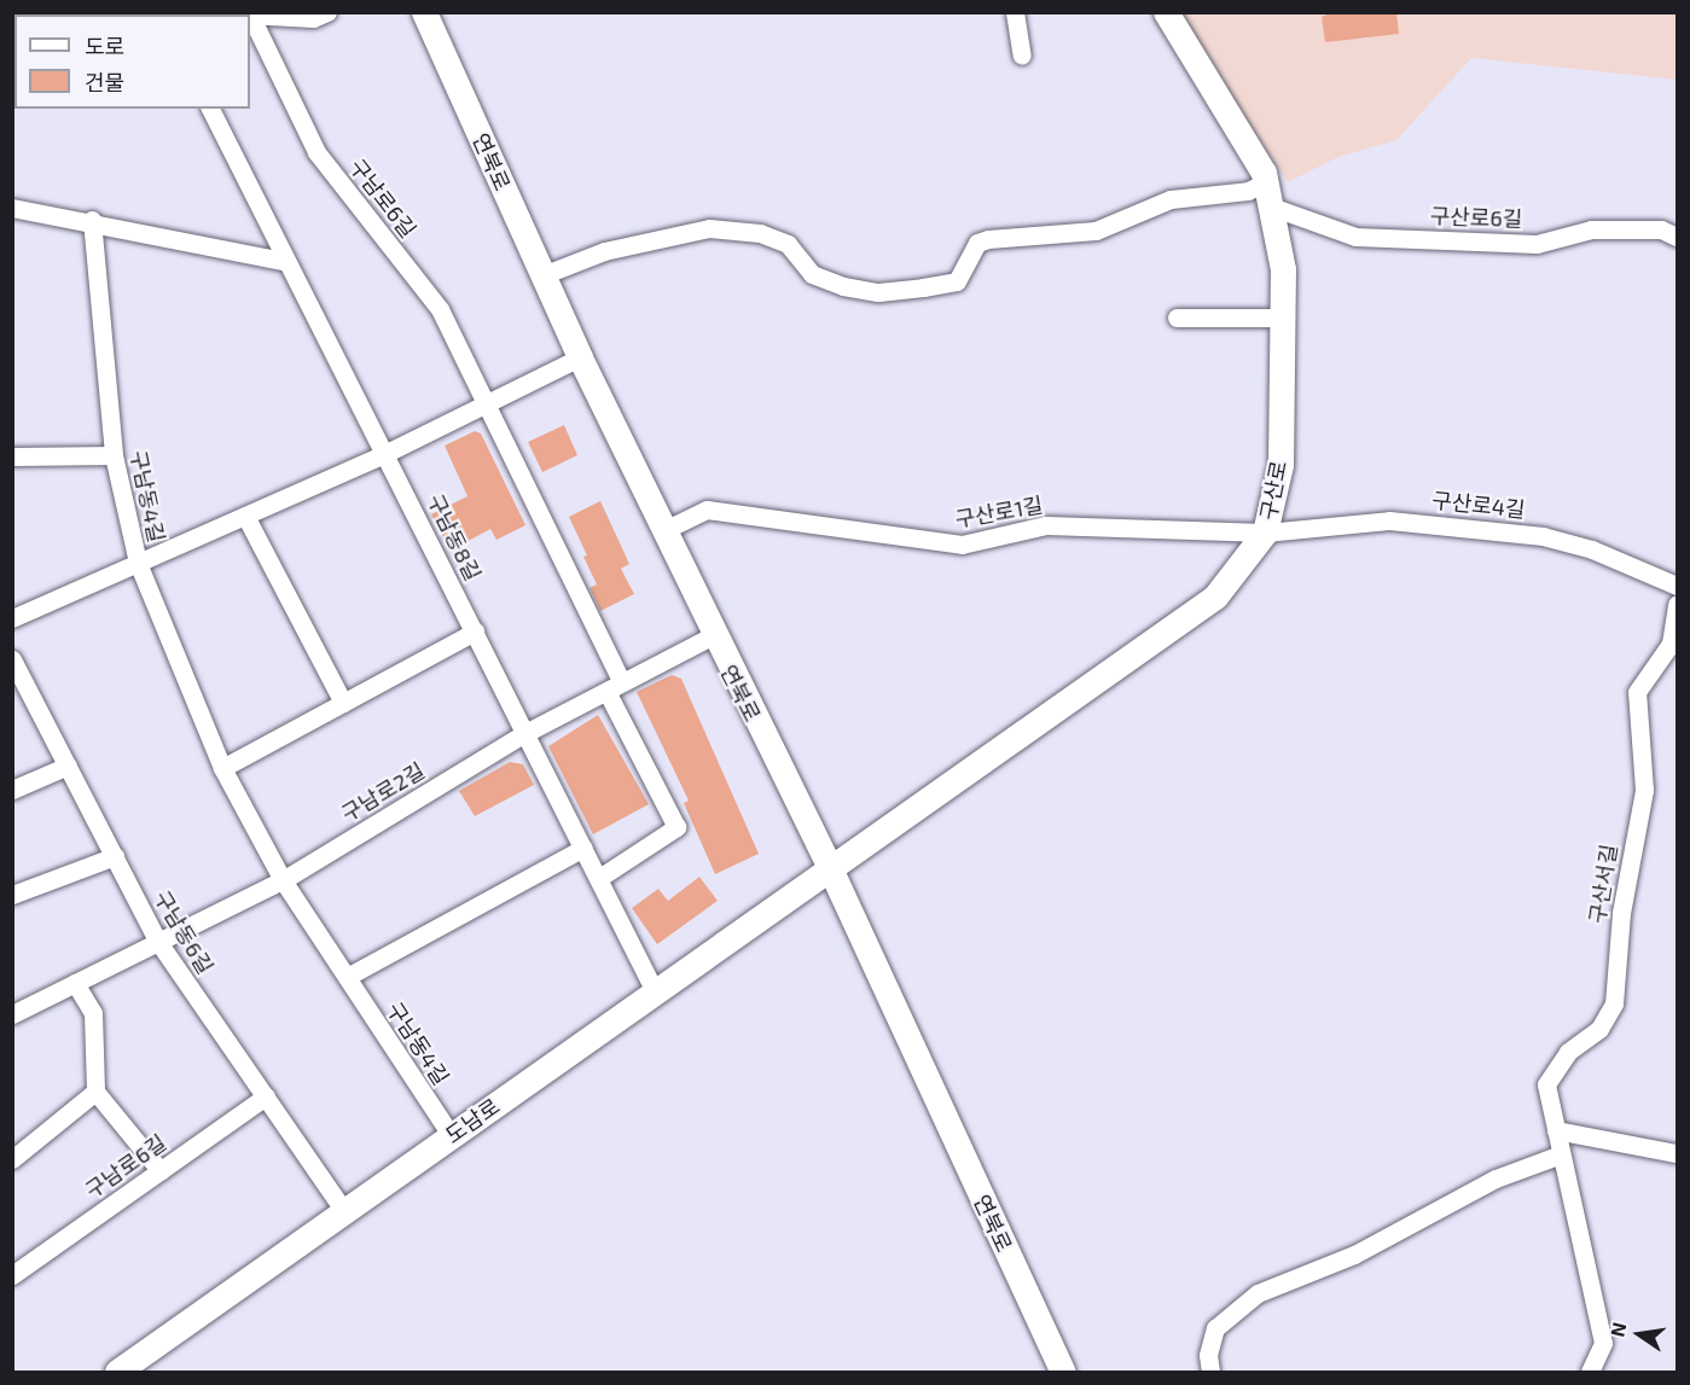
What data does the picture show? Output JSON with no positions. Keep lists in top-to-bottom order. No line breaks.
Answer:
{"streets":{"main road":["연북로","구산로","도남로"],"street":["구남로6길","구산로6길","구남동4길","구산로4길","구산로1길","구남동8길","구남로2길","구산서길","구남동6길"]},"crossings":[["연북로","구산로"],["연북로","구산로1길"],["연북로","구남로2길"],["연북로","도남로"],["구남로6길","구남동8길"],["구남로6길","구남로2길"],["구남로6길","구남동6길"],["구산로6길","구산로"],["구산로","구산로4길"],["구산로","구산로1길"],["구산로","도남로"],["구남동4길","구남로2길"],["구남동4길","도남로"],["구산로4길","구산로1길"],["구남동8길","구남로2길"],["구남동8길","도남로"],["구남로2길","구남동6길"],["구남동6길","도남로"]],"legend":["도로","건물"],"north":"left"}
